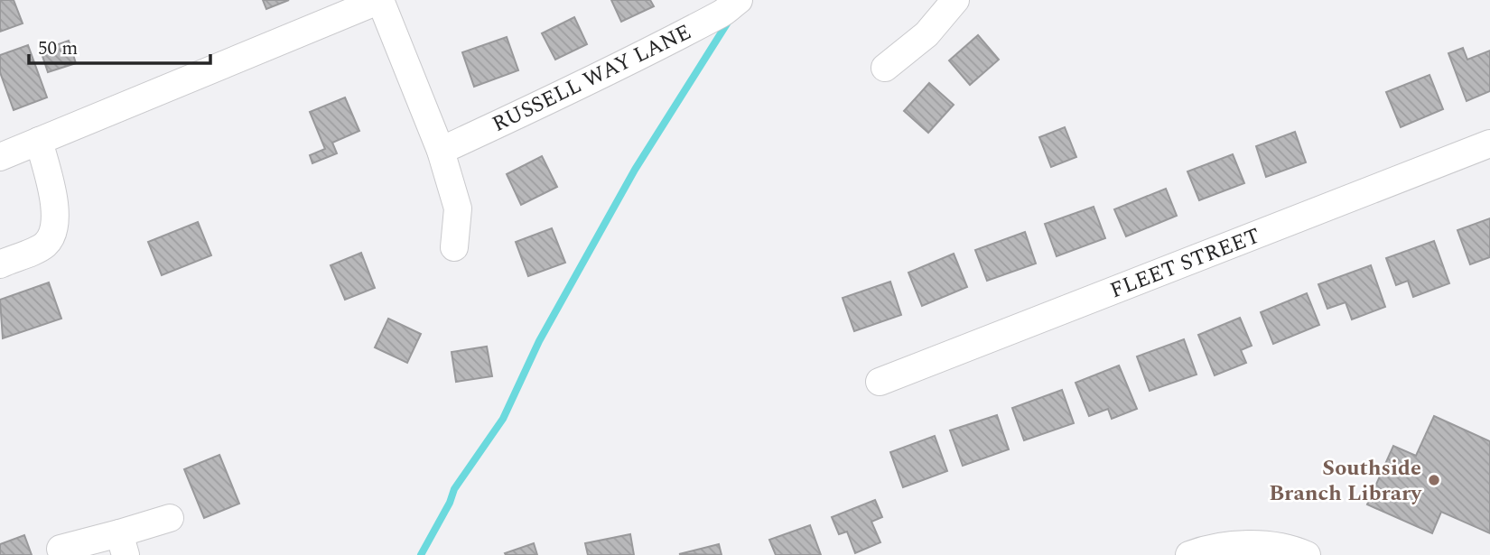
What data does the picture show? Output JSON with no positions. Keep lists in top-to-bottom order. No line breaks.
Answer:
{"streets":{"street":["RUSSELL WAY LANE","FLEET STREET"]},"places":["Southside Branch Library"],"scale_bar":"50 m"}
